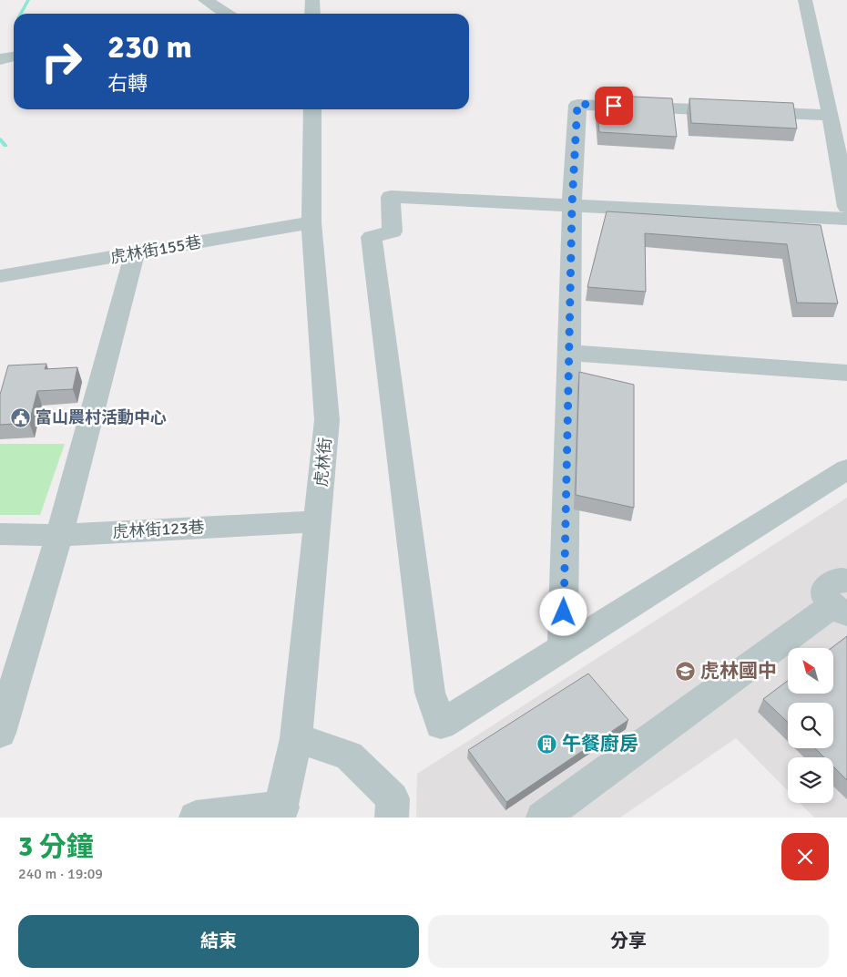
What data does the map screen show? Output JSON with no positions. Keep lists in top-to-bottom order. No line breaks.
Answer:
{"streets":{"street":["虎林街155巷","虎林街","虎林街123巷"]},"crossings":[["虎林街155巷","虎林街"],["虎林街","虎林街123巷"]],"places":{"public building":["富山農村活動中心"],"school or university":["虎林國中"],"building":["午餐廚房"]},"north":"top left","page":{"turn":["230 m","右轉"],"heading":["3 分鐘","240 m · 19:09"],"buttons":["結束","分享"]}}
